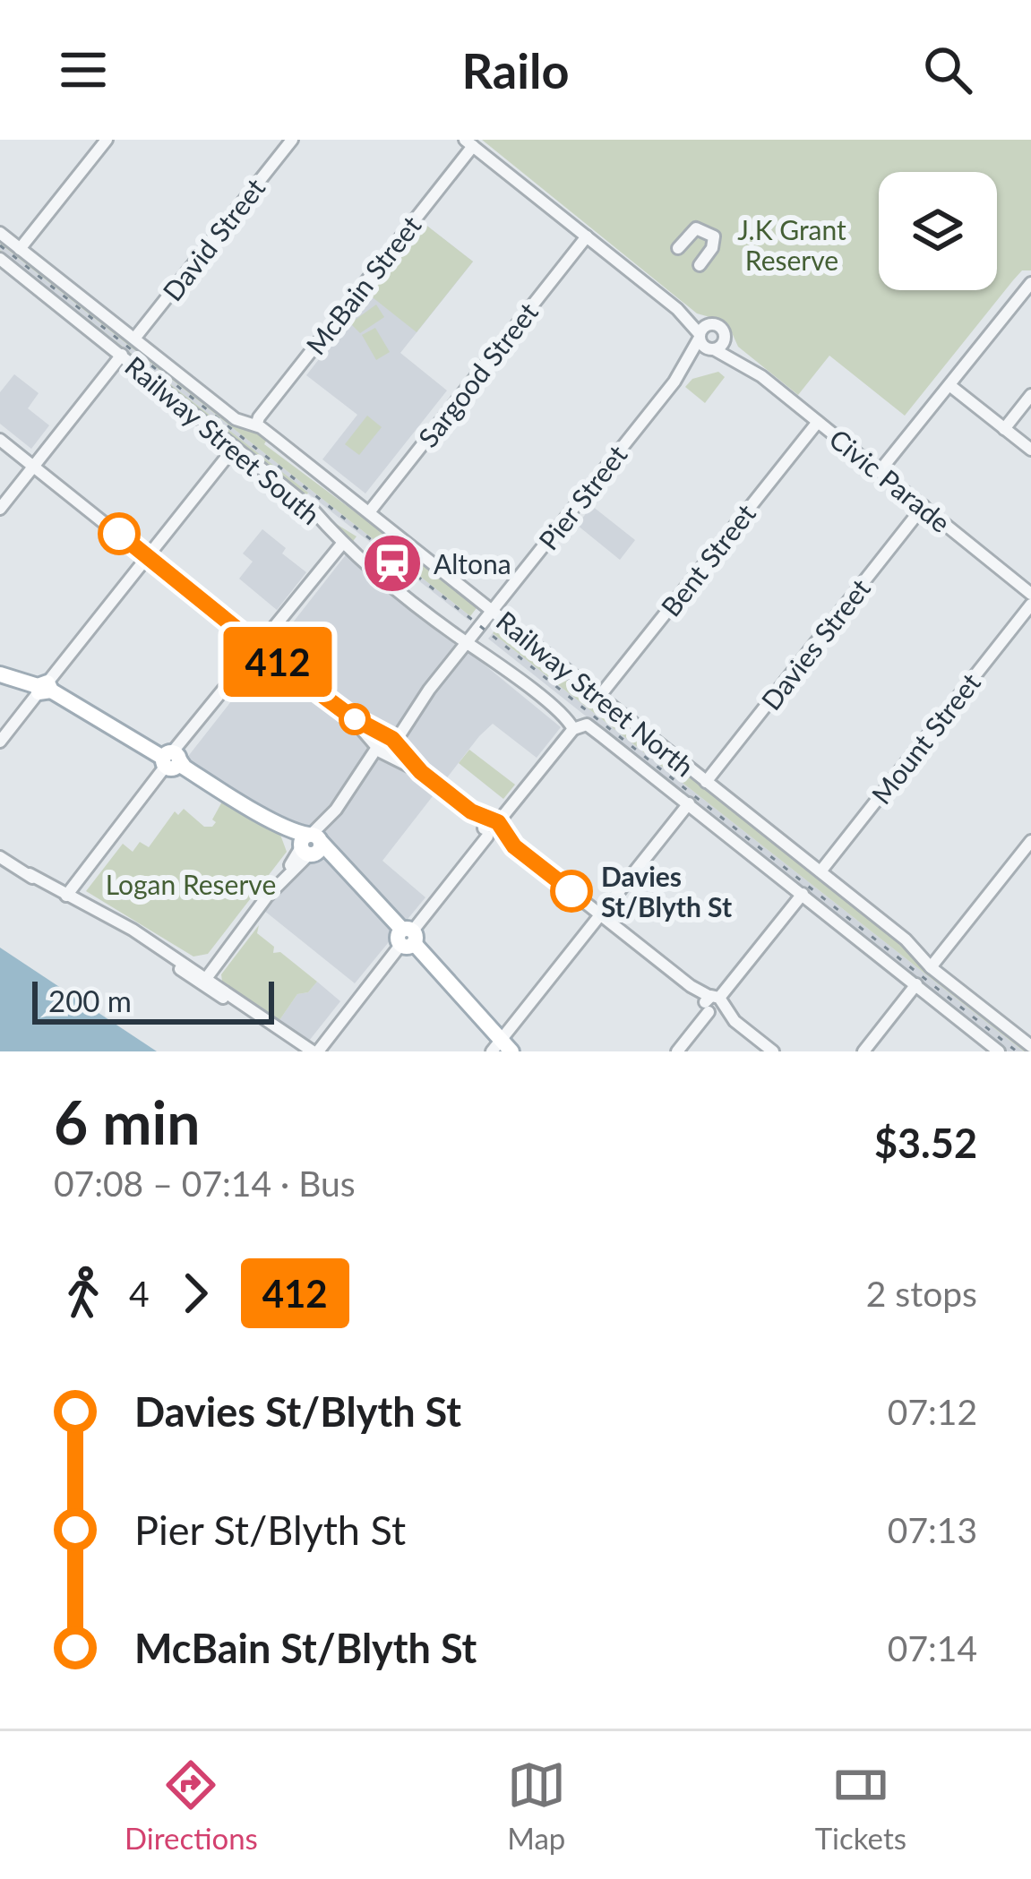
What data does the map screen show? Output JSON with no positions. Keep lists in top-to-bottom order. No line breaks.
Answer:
{"streets":{"street":["David Street","McBain Street","Sargood Street","Railway Street South","Civic Parade","Pier Street","Bent Street","Davies Street","Railway Street North","Mount Street"]},"crossings":[["David Street","Railway Street North"],["McBain Street","Railway Street North"],["Sargood Street","Railway Street North"],["Railway Street South","Pier Street"],["Civic Parade","Pier Street"],["Civic Parade","Bent Street"],["Civic Parade","Davies Street"],["Pier Street","Railway Street North"],["Bent Street","Railway Street North"],["Davies Street","Railway Street North"],["Railway Street North","Mount Street"]],"parks":["J.K Grant Reserve","Logan Reserve"],"places":{"station":["Altona"],"other":["Davies St/Blyth St"]},"lines":["bus line 412"],"scale_bar":"200 m","page":{"header":"Railo","on_map":"412","scale":"200 m","heading":["6 min","07:08 – 07:14 · Bus","$3.52"],"legs":["4","412","2 stops"],"list":[{"name":"Davies St/Blyth St","value":"07:12"},{"name":"Pier St/Blyth St","value":"07:13"},{"name":"McBain St/Blyth St","value":"07:14"}],"tabs":["Directions","Map","Tickets"]}}
